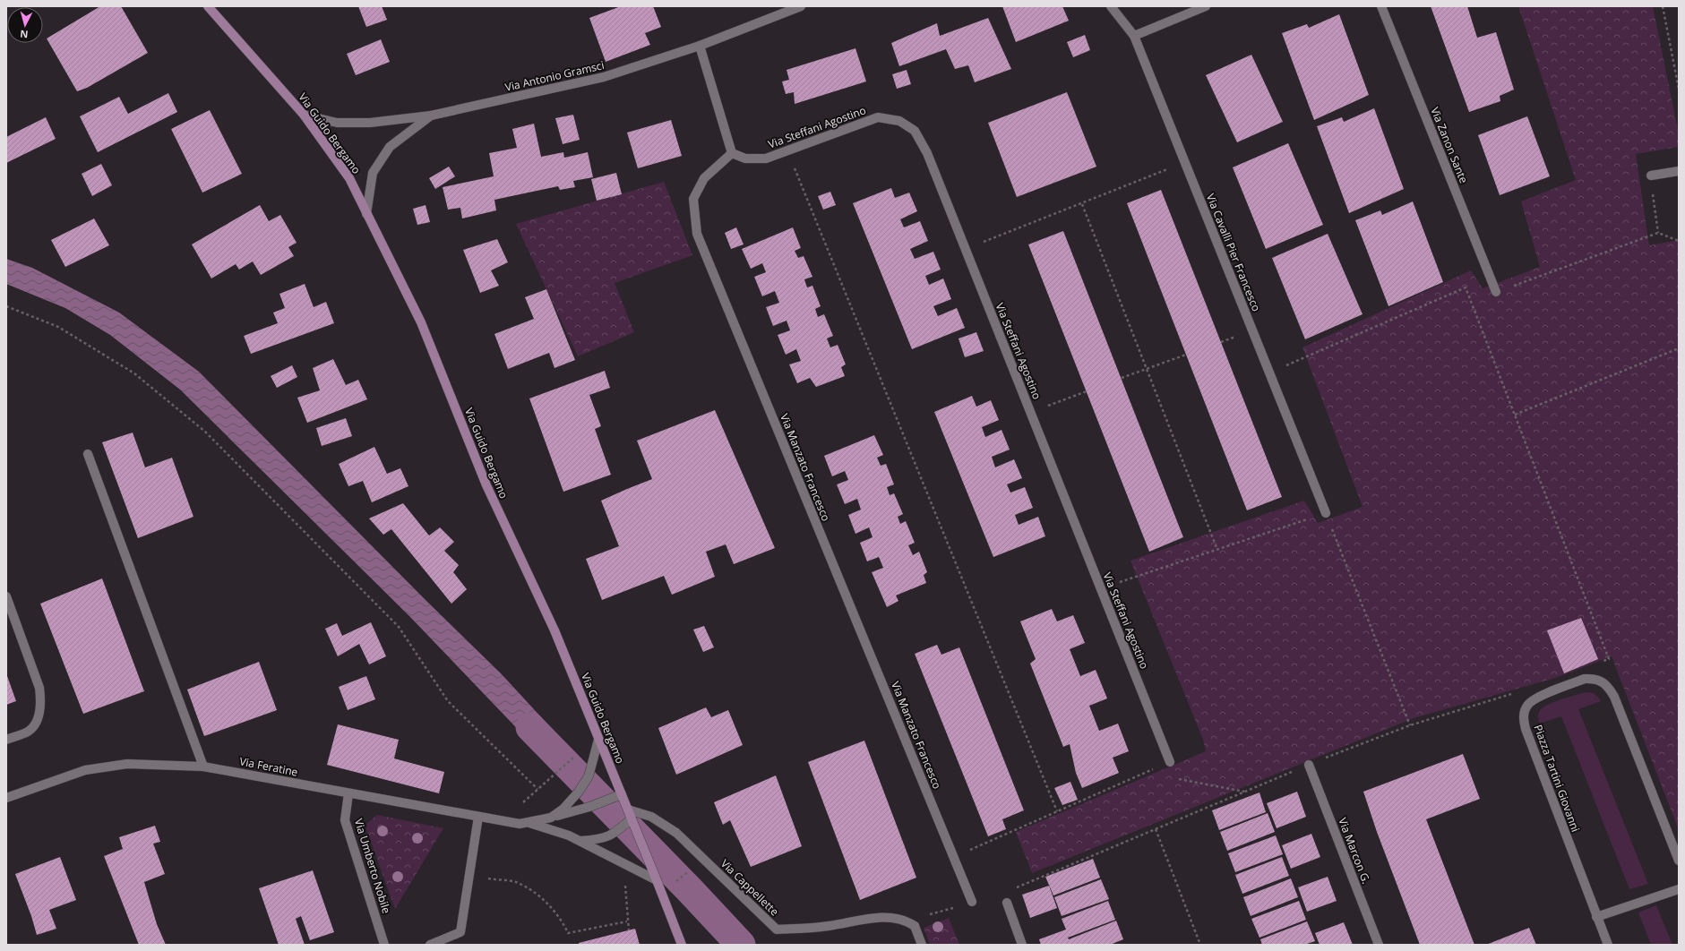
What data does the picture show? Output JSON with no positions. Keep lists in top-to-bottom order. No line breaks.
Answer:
{"streets":{"main road":["Via Guido Bergamo"],"street":["Via Antonio Gramsci","Via Steffani Agostino","Via Zanon Sante","Via Cavalli Pier Francesco","Via Manzato Francesco","Via Feratine","Piazza Tartini Giovanni","Via Marcon G.","Via Umberto Nobile","Via Cappellette"]},"crossings":[["Via Antonio Gramsci","Via Guido Bergamo"],["Via Steffani Agostino","Via Manzato Francesco"],["Via Guido Bergamo","Via Cappellette"],["Via Feratine","Via Umberto Nobile"]],"north":"bottom"}
